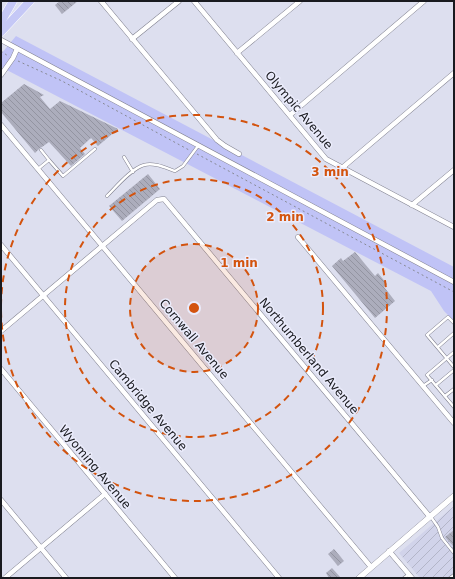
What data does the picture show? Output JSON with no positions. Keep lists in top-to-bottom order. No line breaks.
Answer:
{"streets":{"street":["Olympic Avenue","Cornwall Avenue","Northumberland Avenue","Cambridge Avenue","Wyoming Avenue"]},"crossings":[["Cornwall Avenue","Northumberland Avenue"],["Northumberland Avenue","Cambridge Avenue"]],"rings":["3 min","2 min","1 min"]}
